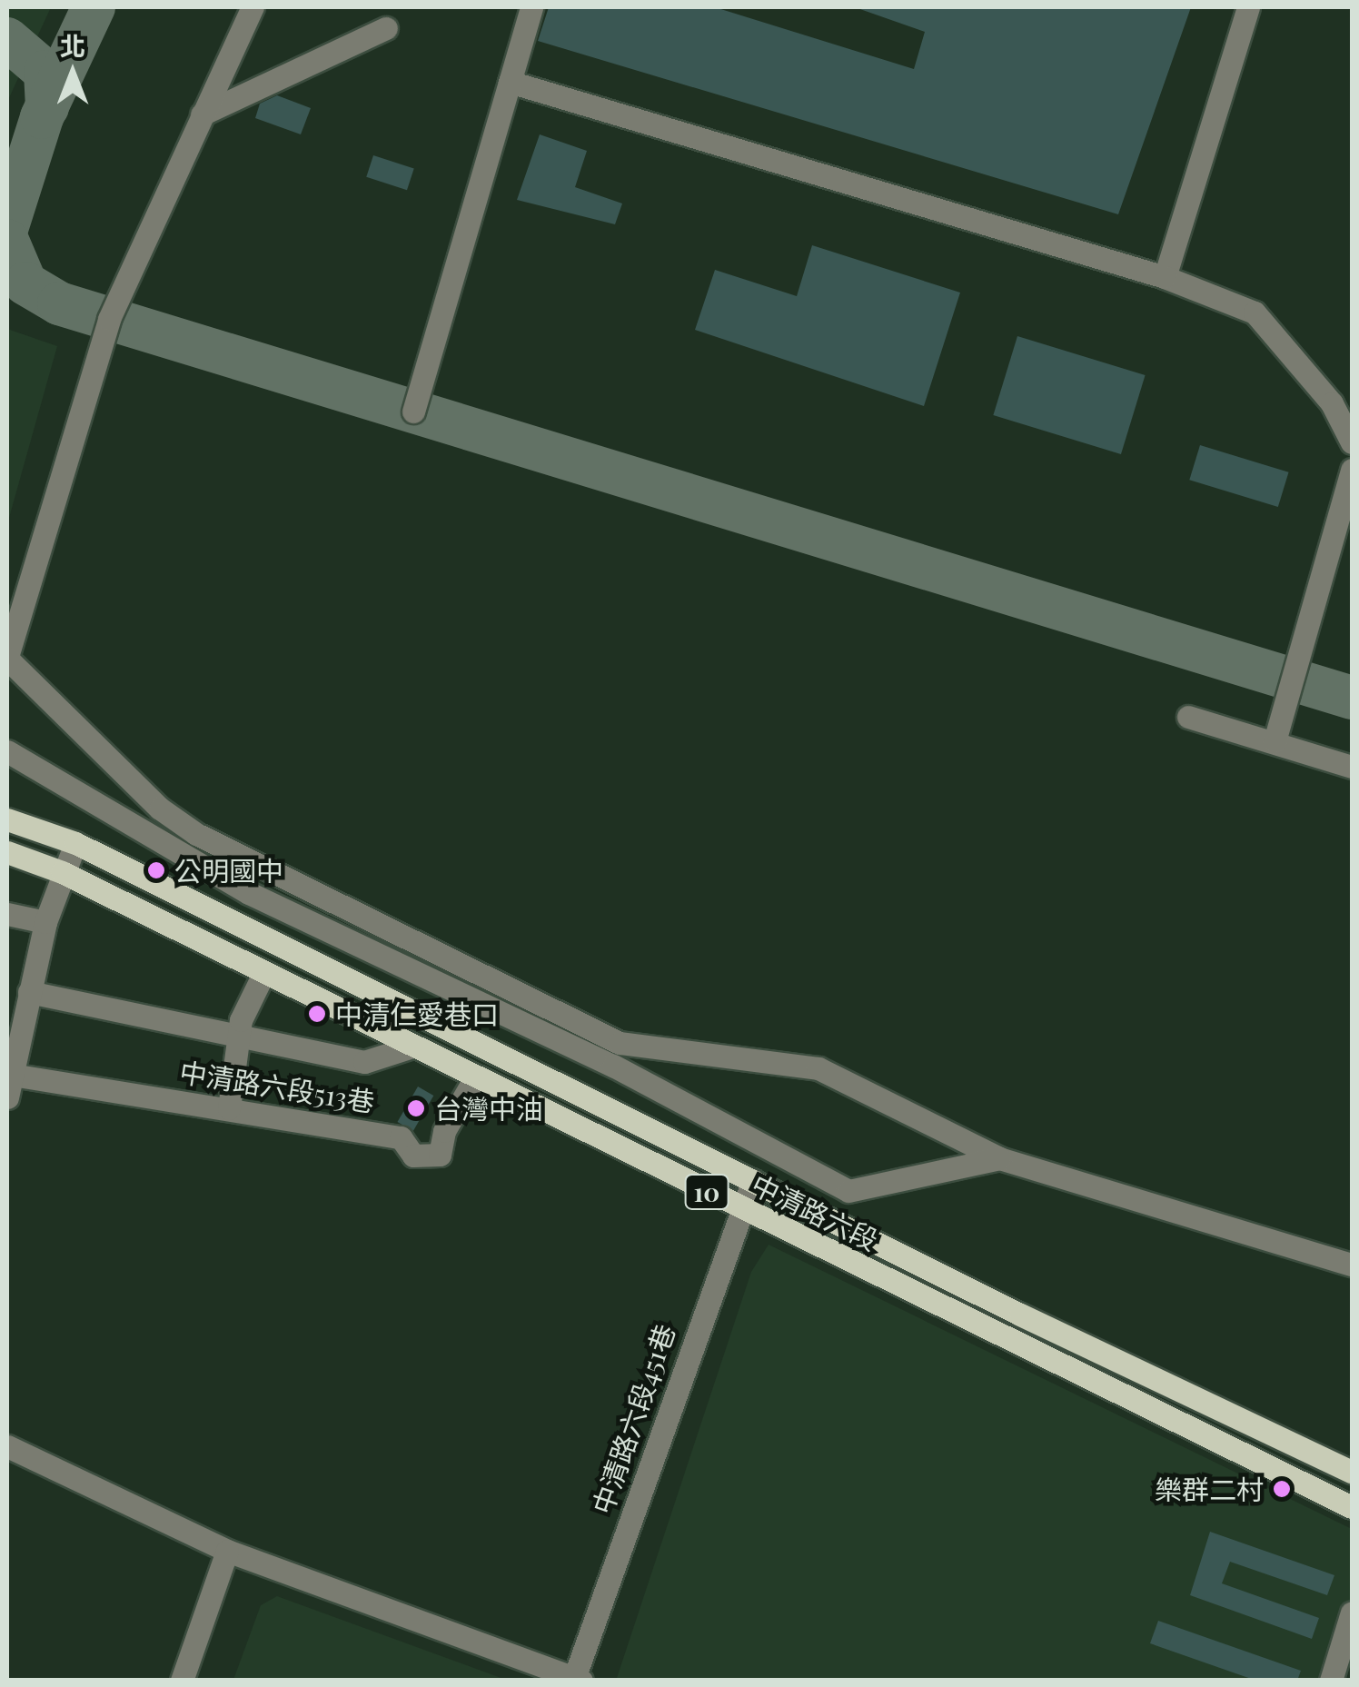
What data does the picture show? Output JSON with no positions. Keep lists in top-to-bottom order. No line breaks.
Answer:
{"streets":{"main road":["10","中清路六段"],"street":["中清路六段513巷","中清路六段451巷"]},"crossings":[["中清路六段513巷","中清路六段"],["中清路六段","中清路六段451巷"]],"places":["公明國中","中清仁愛巷口","台灣中油","樂群二村"],"north":"top"}
